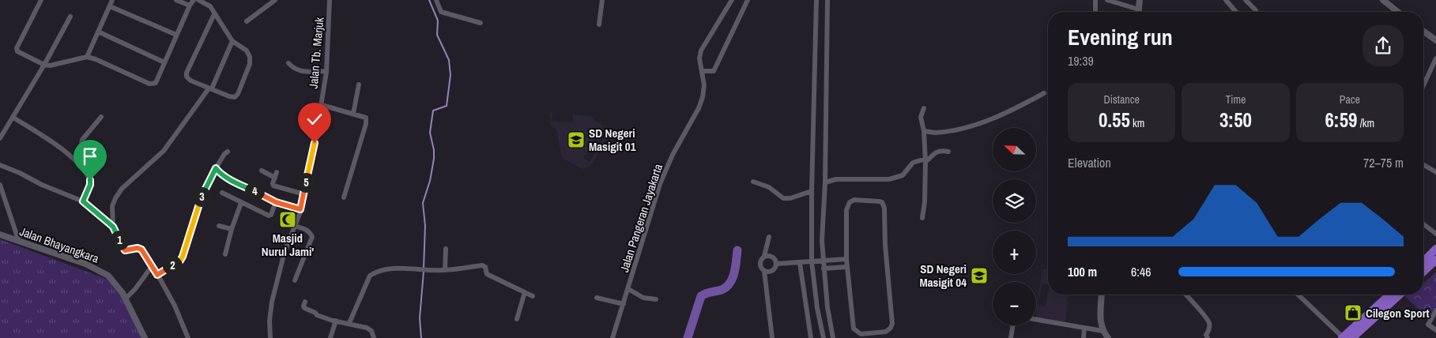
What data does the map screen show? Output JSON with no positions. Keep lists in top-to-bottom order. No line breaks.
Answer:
{"streets":{"street":["Jalan Tb. Marjuk","Jalan Pangeran Jayakarta","Jalan Bhayangkara"]},"places":{"school or university":["SD Negeri Masigit 01","SD Negeri Masigit 04"],"mosque":["Masjid Nurul Jami'"],"shop":["Cilegon Sport"]},"north":"top left","page":{"heading":["Evening run","19:39"],"stats":[["Distance","0.55 km"],["Time","3:50"],["Pace","6:59 /km"]],"map_buttons":["+","−"],"chart":["Elevation","72–75 m"],"pins":["5","4","3","1","2"],"list":[{"name":"100 m","note":"6:46"}]}}
